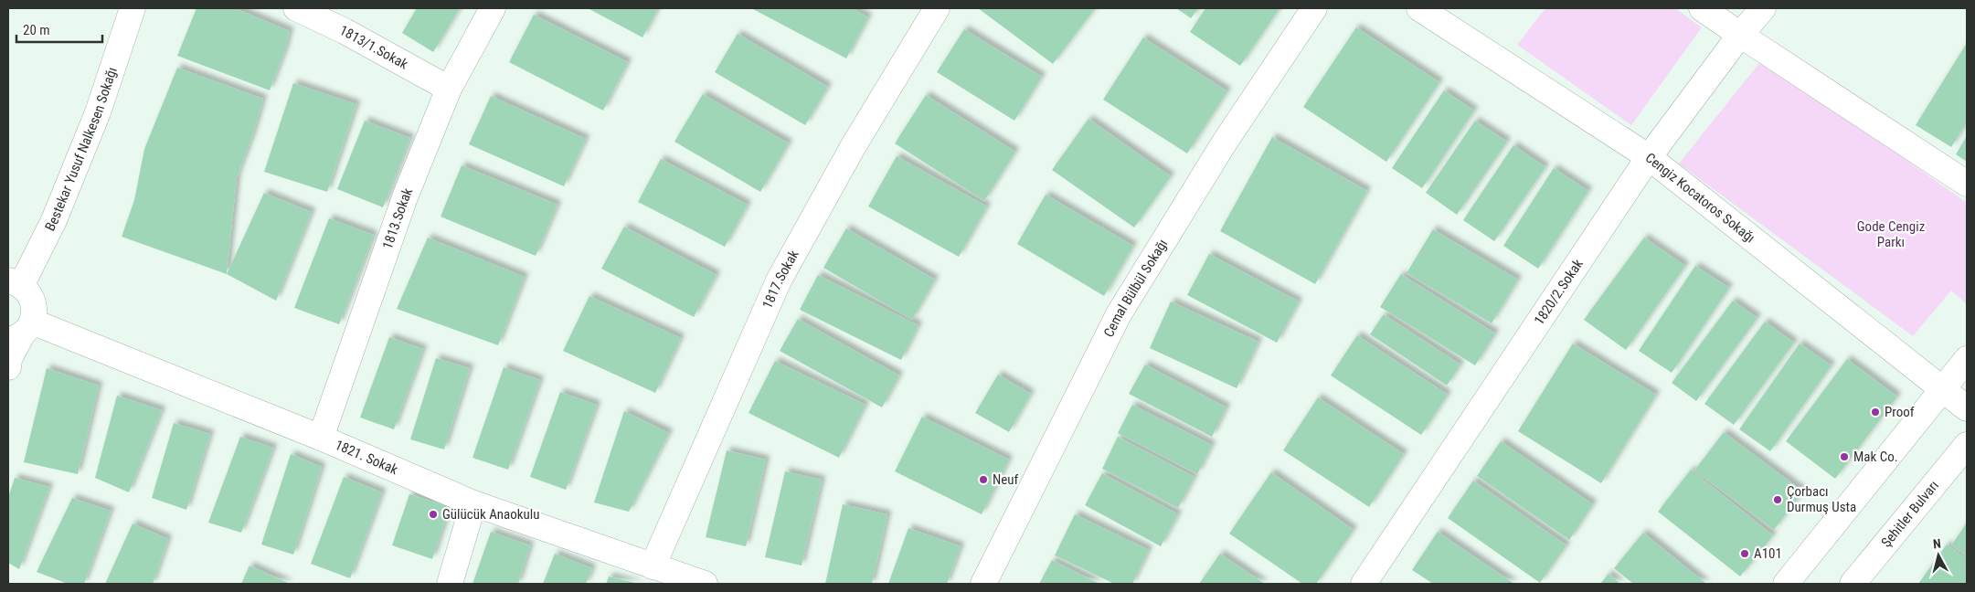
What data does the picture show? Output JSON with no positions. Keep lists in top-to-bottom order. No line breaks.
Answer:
{"streets":{"street":["1813/1.Sokak","Bestekar Yusuf Nalkesen Sokağı","Cengiz Kocatoros Sokağı","1813.Sokak","1817.Sokak","Cemal Bülbül Sokağı","1820/2.Sokak","1821. Sokak","Şehitler Bulvarı"]},"crossings":[["1813/1.Sokak","1813.Sokak"],["Cengiz Kocatoros Sokağı","1820/2.Sokak"],["1813.Sokak","1821. Sokak"],["1817.Sokak","1821. Sokak"]],"parks":["Gode Cengiz Parkı"],"places":["Proof","Mak Co.","Neuf","Çorbacı Durmuş Usta","Gülücük Anaokulu","A101"],"scale_bar":"20 m","north":"top"}
